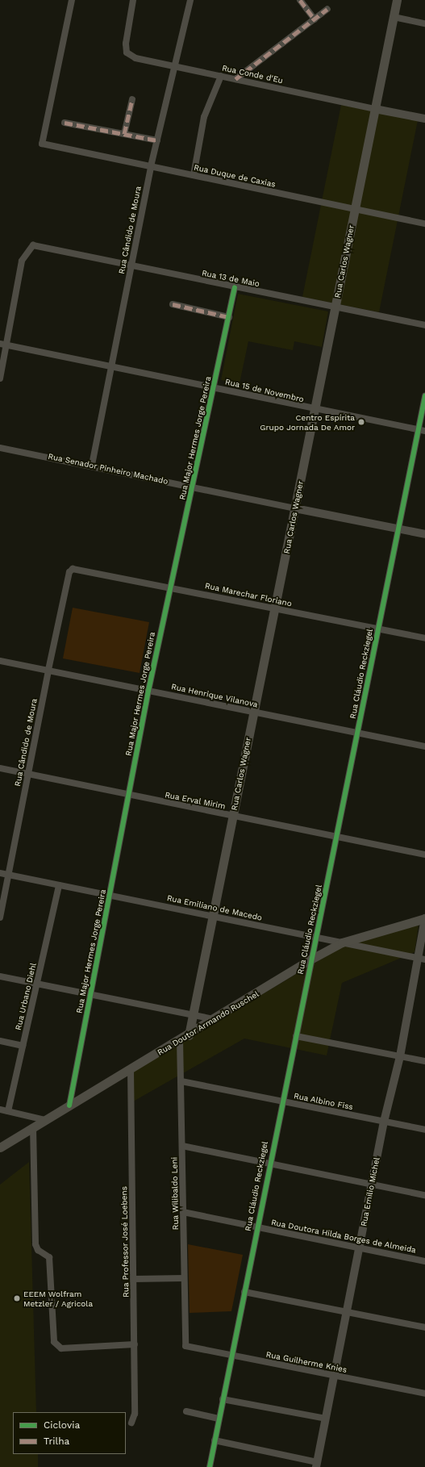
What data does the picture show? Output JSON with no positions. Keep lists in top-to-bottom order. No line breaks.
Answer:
{"streets":{"main road":["Rua Carlos Wagner","Rua Doutor Armando Ruschel"],"street":["Rua Conde d'Eu","Rua Duque de Caxias","Rua Cândido de Moura","Rua 13 de Maio","Rua 15 de Novembro","Rua Major Hermes Jorge Pereira","Rua Senador Pinheiro Machado","Rua Marechar Floriano","Rua Cláudio Reckziegel","Rua Henrique Vilanova","Rua Erval Mirim","Rua Emiliano de Macedo","Rua Urbano Diehl","Rua Albino Fiss","Rua Emílio Michel","Rua Wilibaldo Leni","Rua Doutora Hilda Borges de Almeida","Rua Professor José Loebens","Rua Guilherme Knies"]},"crossings":[["Rua Conde d'Eu","Rua Cândido de Moura"],["Rua Conde d'Eu","Rua Carlos Wagner"],["Rua Duque de Caxias","Rua Cândido de Moura"],["Rua Duque de Caxias","Rua Carlos Wagner"],["Rua Cândido de Moura","Rua 13 de Maio"],["Rua Cândido de Moura","Rua 15 de Novembro"],["Rua Cândido de Moura","Rua Senador Pinheiro Machado"],["Rua Cândido de Moura","Rua Marechar Floriano"],["Rua Cândido de Moura","Rua Henrique Vilanova"],["Rua Cândido de Moura","Rua Erval Mirim"],["Rua Cândido de Moura","Rua Emiliano de Macedo"],["Rua Carlos Wagner","Rua 13 de Maio"],["Rua Carlos Wagner","Rua 15 de Novembro"],["Rua Carlos Wagner","Rua Senador Pinheiro Machado"],["Rua Carlos Wagner","Rua Marechar Floriano"],["Rua Carlos Wagner","Rua Henrique Vilanova"],["Rua Carlos Wagner","Rua Erval Mirim"],["Rua Carlos Wagner","Rua Emiliano de Macedo"],["Rua Carlos Wagner","Rua Doutor Armando Ruschel"],["Rua 13 de Maio","Rua 15 de Novembro"],["Rua 13 de Maio","Rua Major Hermes Jorge Pereira"],["Rua 15 de Novembro","Rua Major Hermes Jorge Pereira"],["Rua 15 de Novembro","Rua Cláudio Reckziegel"],["Rua Major Hermes Jorge Pereira","Rua Senador Pinheiro Machado"],["Rua Major Hermes Jorge Pereira","Rua Marechar Floriano"],["Rua Major Hermes Jorge Pereira","Rua Henrique Vilanova"],["Rua Major Hermes Jorge Pereira","Rua Erval Mirim"],["Rua Major Hermes Jorge Pereira","Rua Emiliano de Macedo"],["Rua Major Hermes Jorge Pereira","Rua Doutor Armando Ruschel"],["Rua Senador Pinheiro Machado","Rua Cláudio Reckziegel"],["Rua Marechar Floriano","Rua Cláudio Reckziegel"],["Rua Cláudio Reckziegel","Rua Henrique Vilanova"],["Rua Cláudio Reckziegel","Rua Erval Mirim"],["Rua Cláudio Reckziegel","Rua Emiliano de Macedo"],["Rua Cláudio Reckziegel","Rua Doutor Armando Ruschel"],["Rua Cláudio Reckziegel","Rua Albino Fiss"],["Rua Cláudio Reckziegel","Rua Doutora Hilda Borges de Almeida"],["Rua Cláudio Reckziegel","Rua Guilherme Knies"],["Rua Emiliano de Macedo","Rua Urbano Diehl"],["Rua Emiliano de Macedo","Rua Doutor Armando Ruschel"],["Rua Emiliano de Macedo","Rua Emílio Michel"],["Rua Doutor Armando Ruschel","Rua Emílio Michel"],["Rua Doutor Armando Ruschel","Rua Wilibaldo Leni"],["Rua Doutor Armando Ruschel","Rua Professor José Loebens"],["Rua Albino Fiss","Rua Emílio Michel"],["Rua Albino Fiss","Rua Wilibaldo Leni"],["Rua Emílio Michel","Rua Doutora Hilda Borges de Almeida"],["Rua Emílio Michel","Rua Guilherme Knies"],["Rua Wilibaldo Leni","Rua Doutora Hilda Borges de Almeida"],["Rua Wilibaldo Leni","Rua Guilherme Knies"]],"places":["Centro Espírita Grupo Jornada De Amor","EEEM Wolfram Metzler / Agricola"],"legend":["Ciclovia","Trilha"]}
